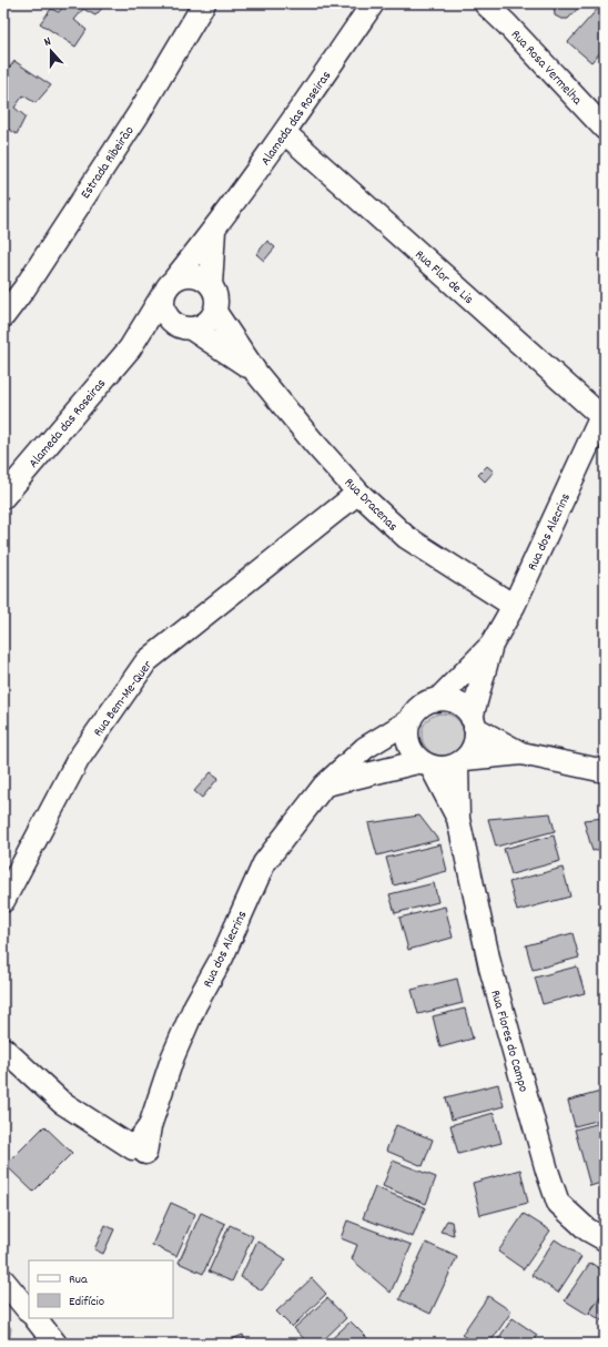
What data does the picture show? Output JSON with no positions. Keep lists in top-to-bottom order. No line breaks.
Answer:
{"streets":{"street":["Rua Rosa Vermelha","Alameda das Roseiras","Estrada Ribeirão","Rua Flor de Lis","Rua Dracenas","Rua dos Alecrins","Rua Bem-Me-Quer","Rua Flores do Campo"]},"crossings":[["Alameda das Roseiras","Rua Flor de Lis"],["Alameda das Roseiras","Rua Dracenas"],["Rua Flor de Lis","Rua dos Alecrins"],["Rua Dracenas","Rua dos Alecrins"],["Rua Dracenas","Rua Bem-Me-Quer"],["Rua dos Alecrins","Rua Flores do Campo"]],"legend":["Rua","Edifício"],"north":"top"}
